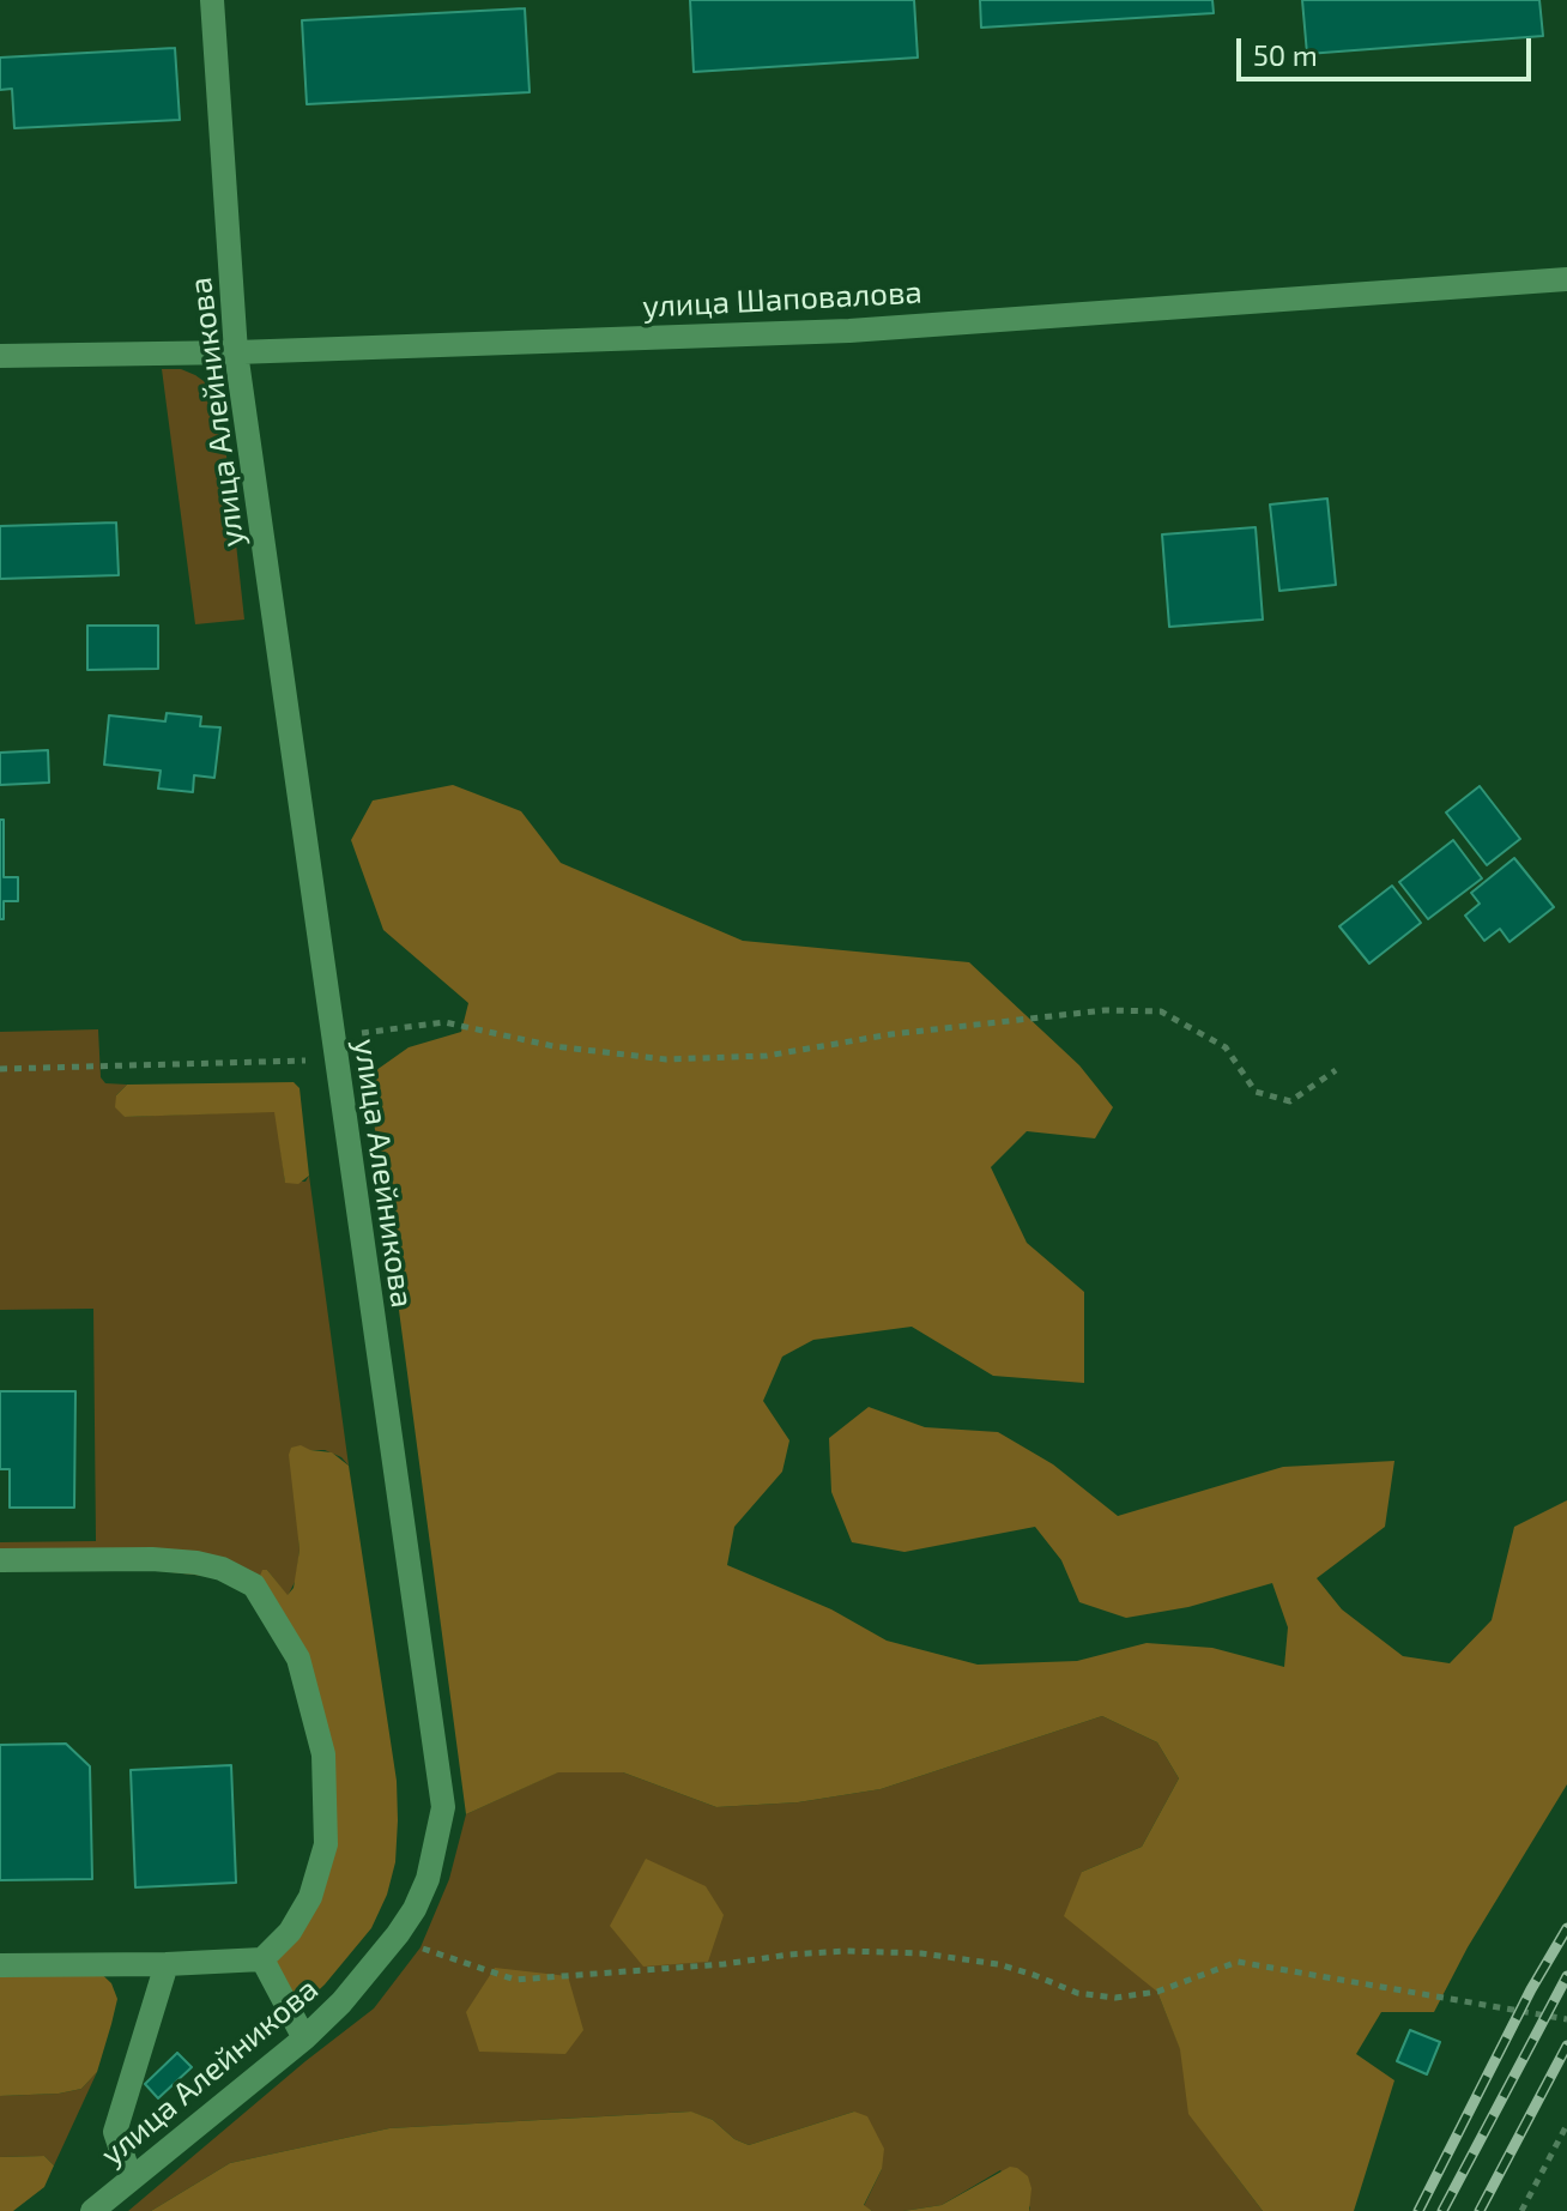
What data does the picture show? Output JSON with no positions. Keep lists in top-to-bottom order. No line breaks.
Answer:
{"streets":{"street":["улица Шаповалова","улица Алейникова"]},"crossings":[["улица Шаповалова","улица Алейникова"]],"scale_bar":"50 m"}
